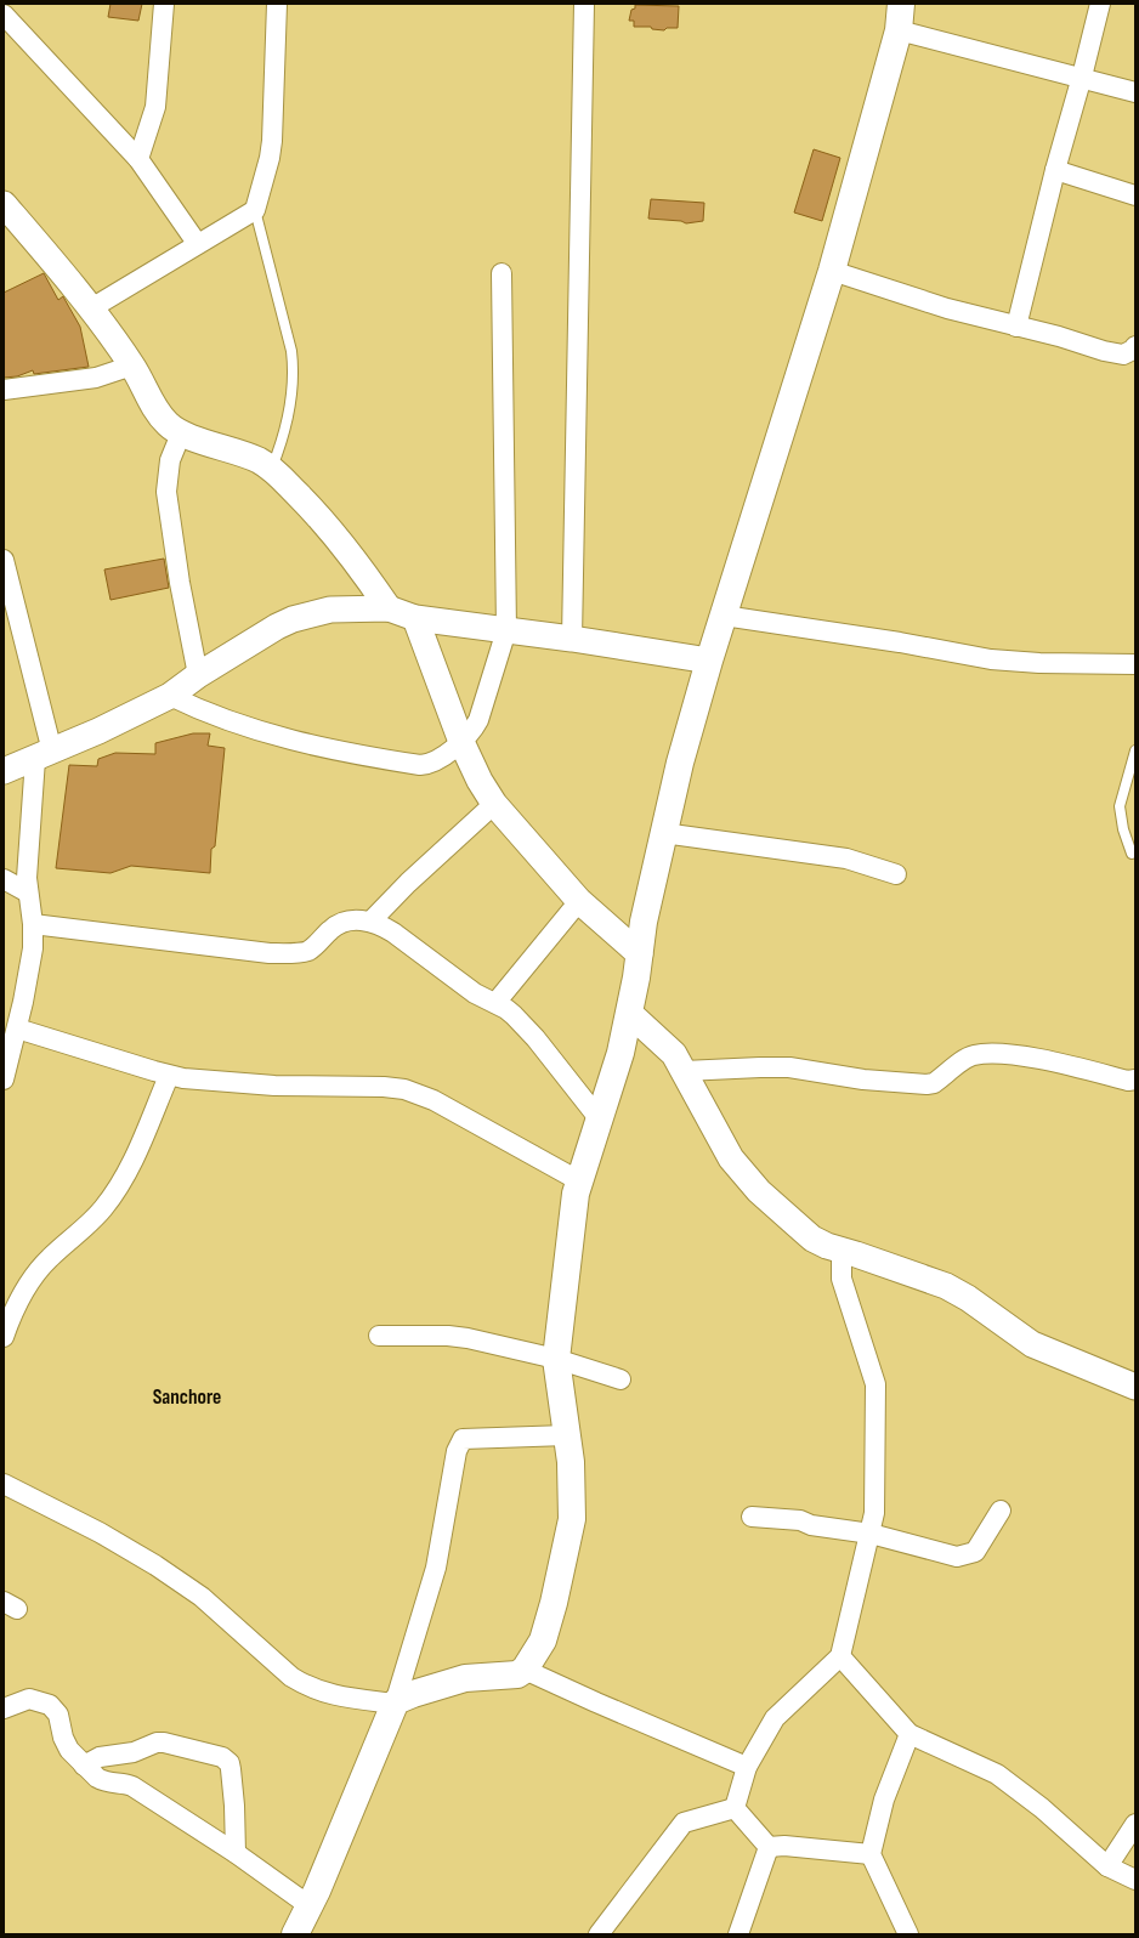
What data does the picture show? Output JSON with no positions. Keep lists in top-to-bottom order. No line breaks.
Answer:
{"districts":["Sanchore"]}
